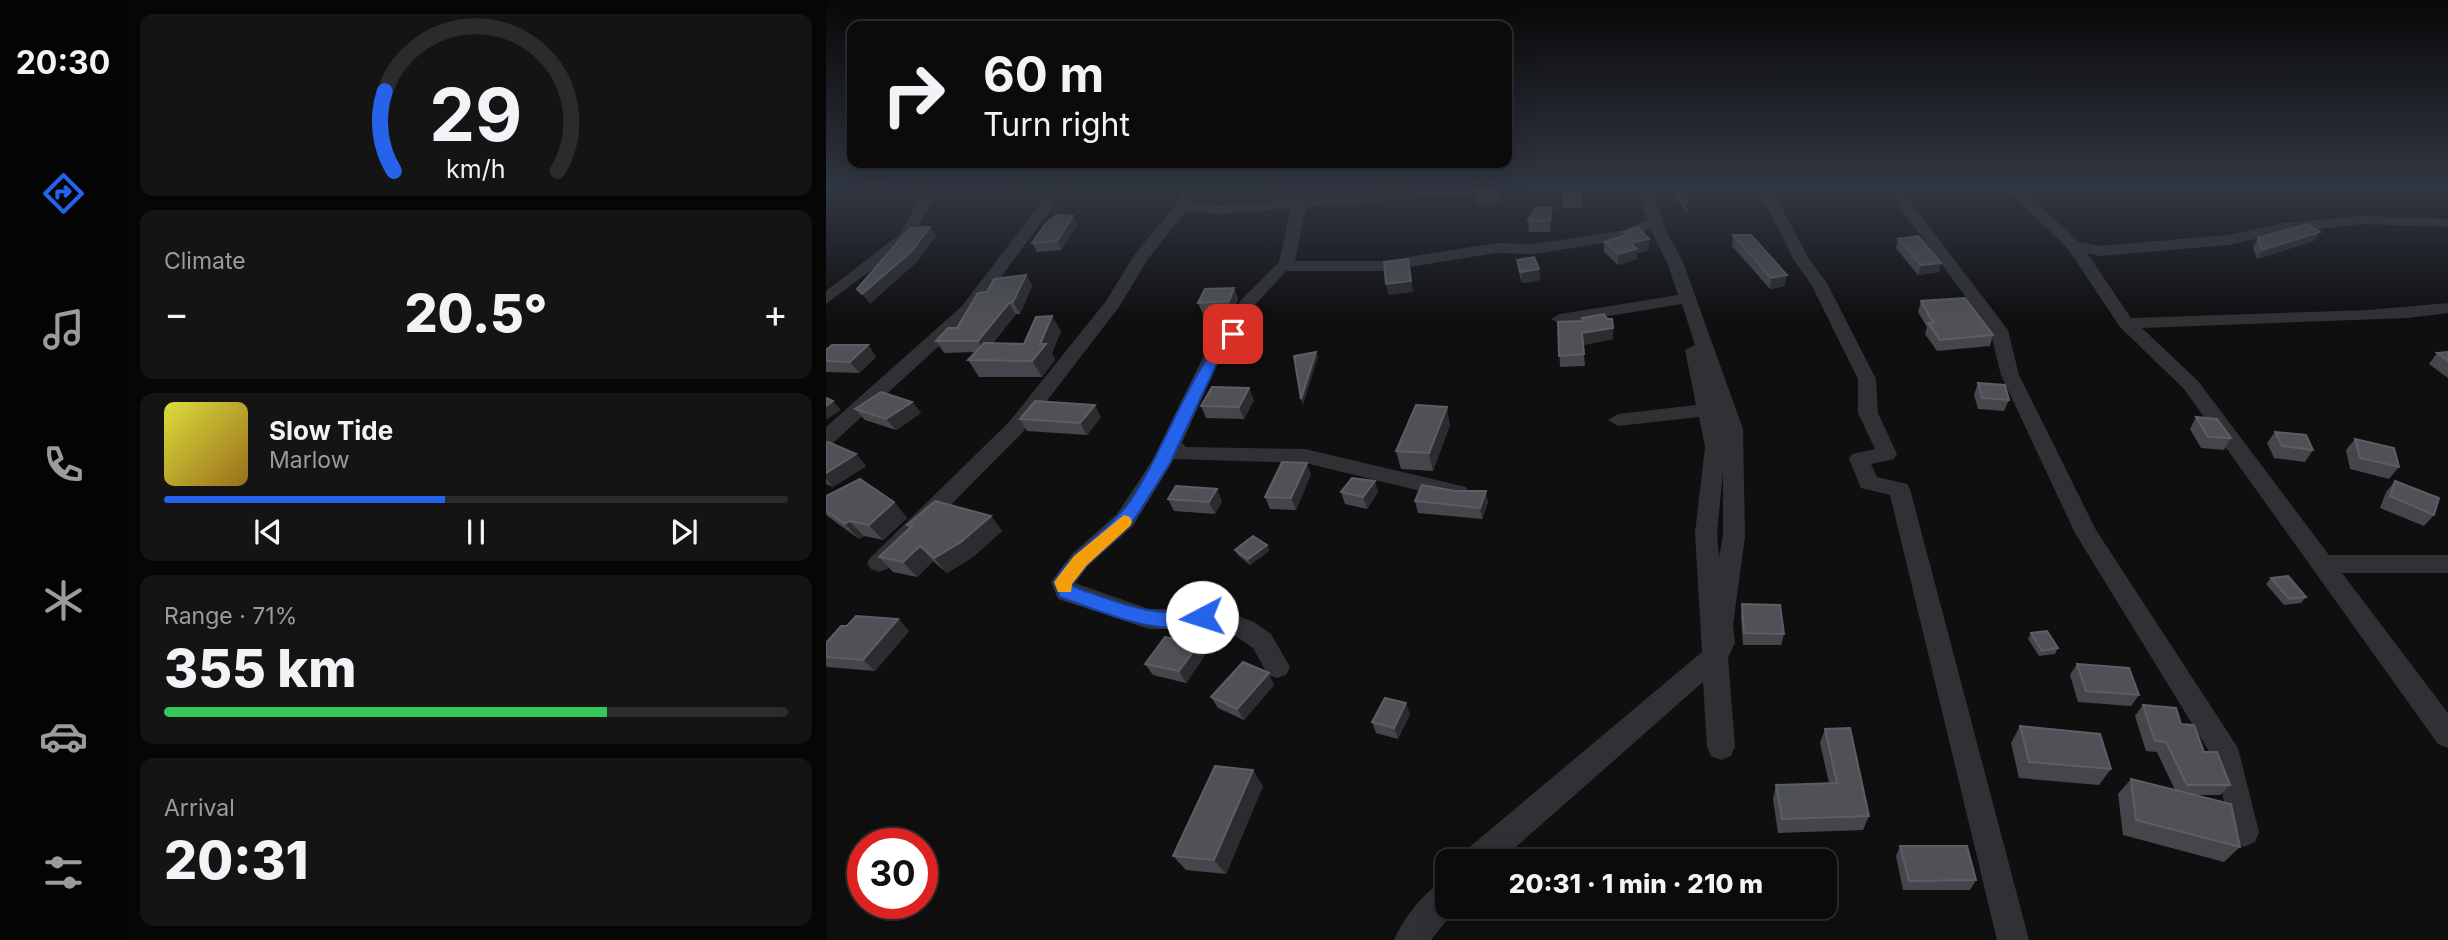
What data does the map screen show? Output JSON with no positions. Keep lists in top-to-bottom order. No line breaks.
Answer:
{"page":{"tabs":"20:30","turn":["60 m","Turn right"],"tile":["Climate",["Range · 71%","355 km"],["Arrival","20:31"]],"heat":["−","20.5°","+"],"song":["Slow Tide","Marlow"],"limit":"30","trip":"20:31 · 1 min · 210 m","gauge":["29","km/h"]}}
